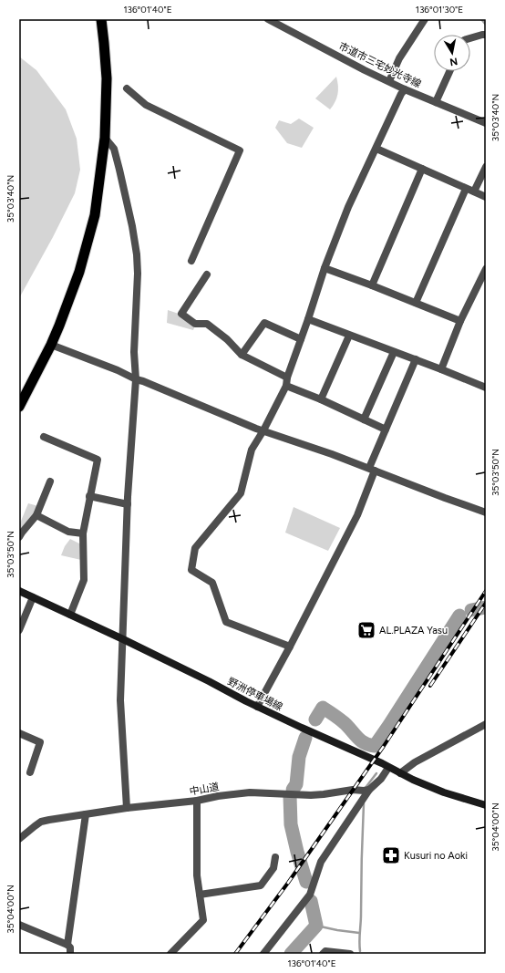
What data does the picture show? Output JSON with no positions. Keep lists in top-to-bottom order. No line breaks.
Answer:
{"streets":{"main road":["野洲停車場線"],"street":["市道市三宅妙光寺線","中山道"]},"places":{"supermarket":["AL.PLAZA Yasu"],"pharmacy":["Kusuri no Aoki"]},"north":"bottom","coordinates":["136°01'40\"E","136°01'30\"E","35°03'40\"N","35°03'50\"N","35°04'00\"N"]}
